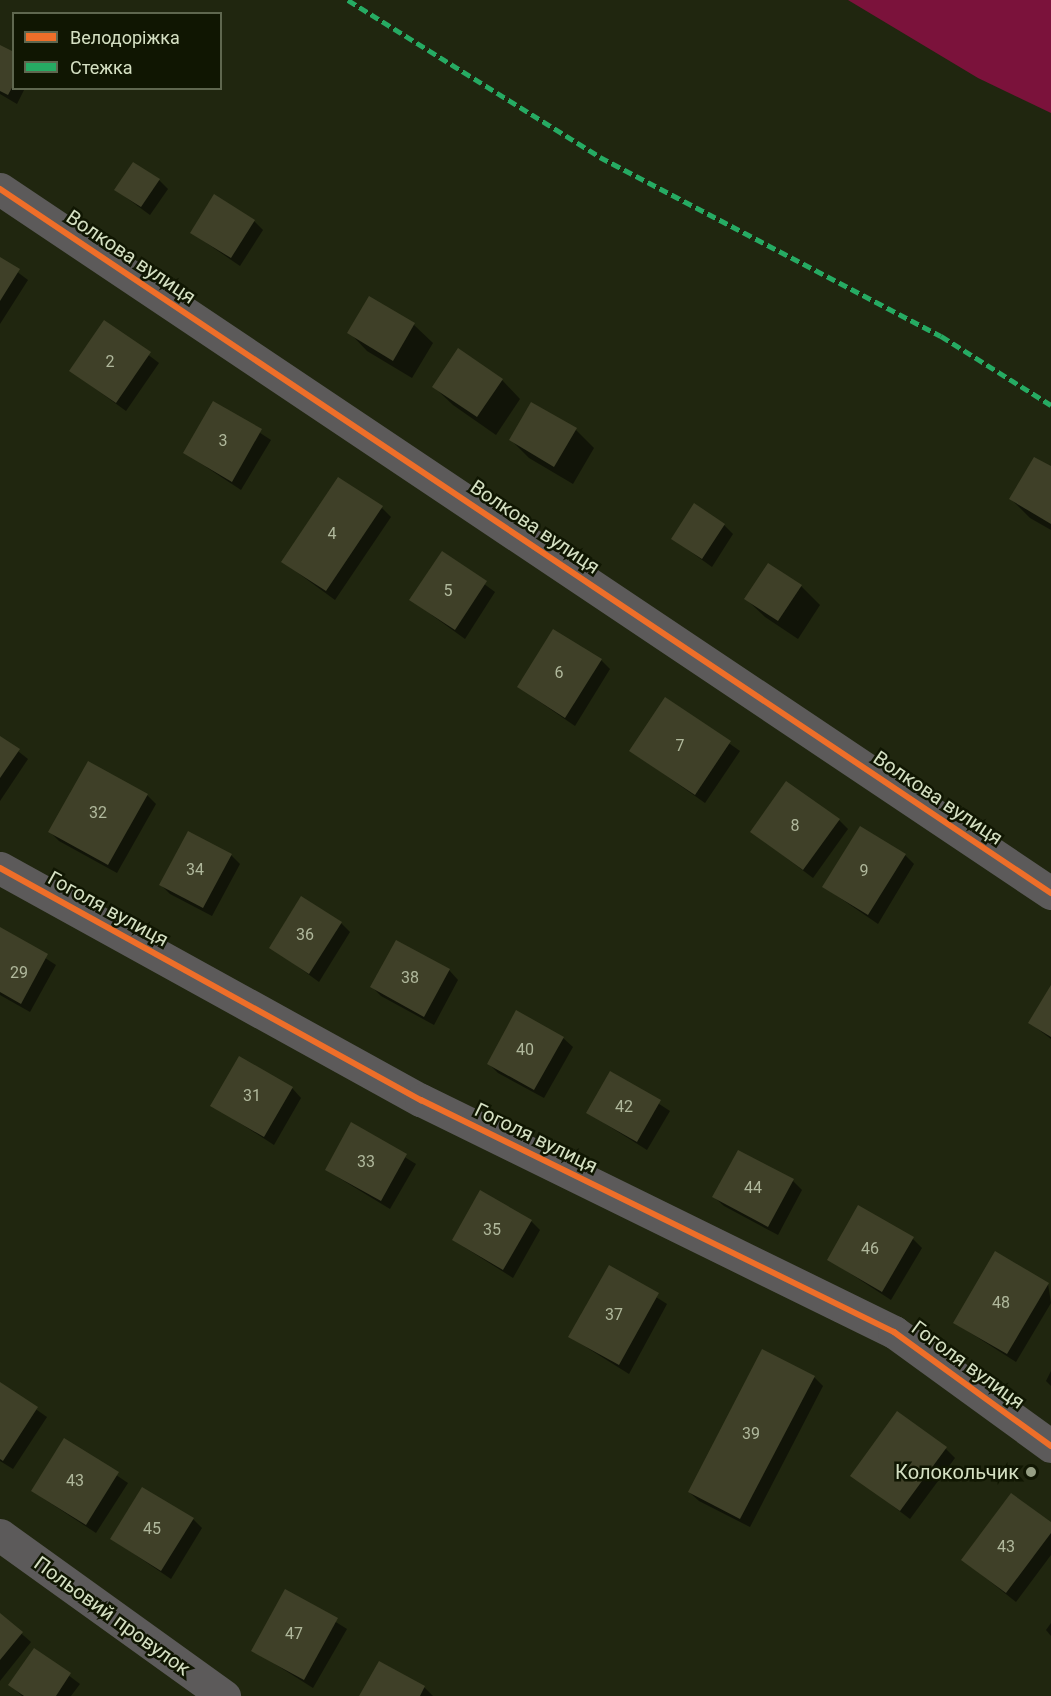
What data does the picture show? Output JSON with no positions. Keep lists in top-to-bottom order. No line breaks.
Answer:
{"streets":{"street":["Волкова вулиця","Гоголя вулиця","Польовий провулок"]},"places":["Колокольчик"],"house_numbers":["2","3","4","5","6","7","32","8","34","9","36","29","38","40","31","42","33","44","35","46","48","37","39","43","45","43","47"],"legend":["Велодоріжка","Стежка"]}
